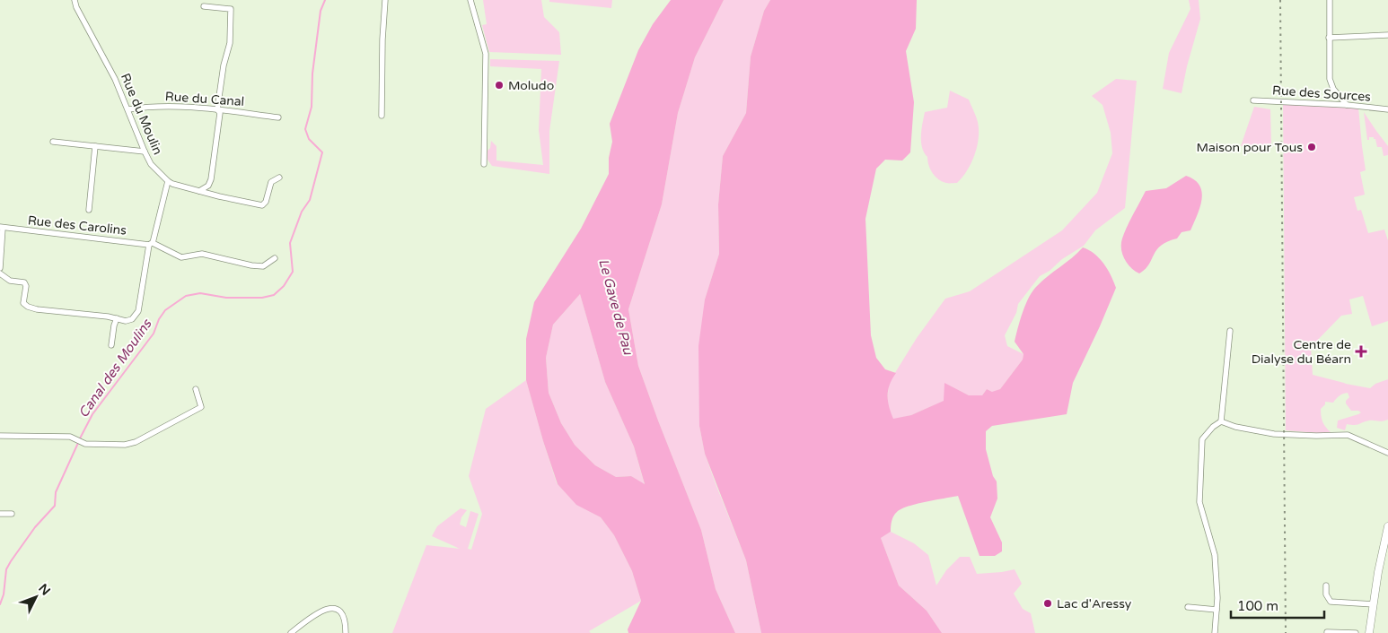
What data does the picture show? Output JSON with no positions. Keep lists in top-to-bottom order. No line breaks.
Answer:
{"streets":{"street":["Rue des Sources","Rue du Canal","Rue du Moulin","Rue des Carolins"]},"crossings":[["Rue du Canal","Rue du Moulin"]],"water":["Le Gave de Pau","Canal des Moulins"],"places":{"other":["Moludo","Maison pour Tous","Lac d'Aressy"],"health":["Centre de Dialyse du Béarn"]},"scale_bar":"100 m","north":"top right"}
